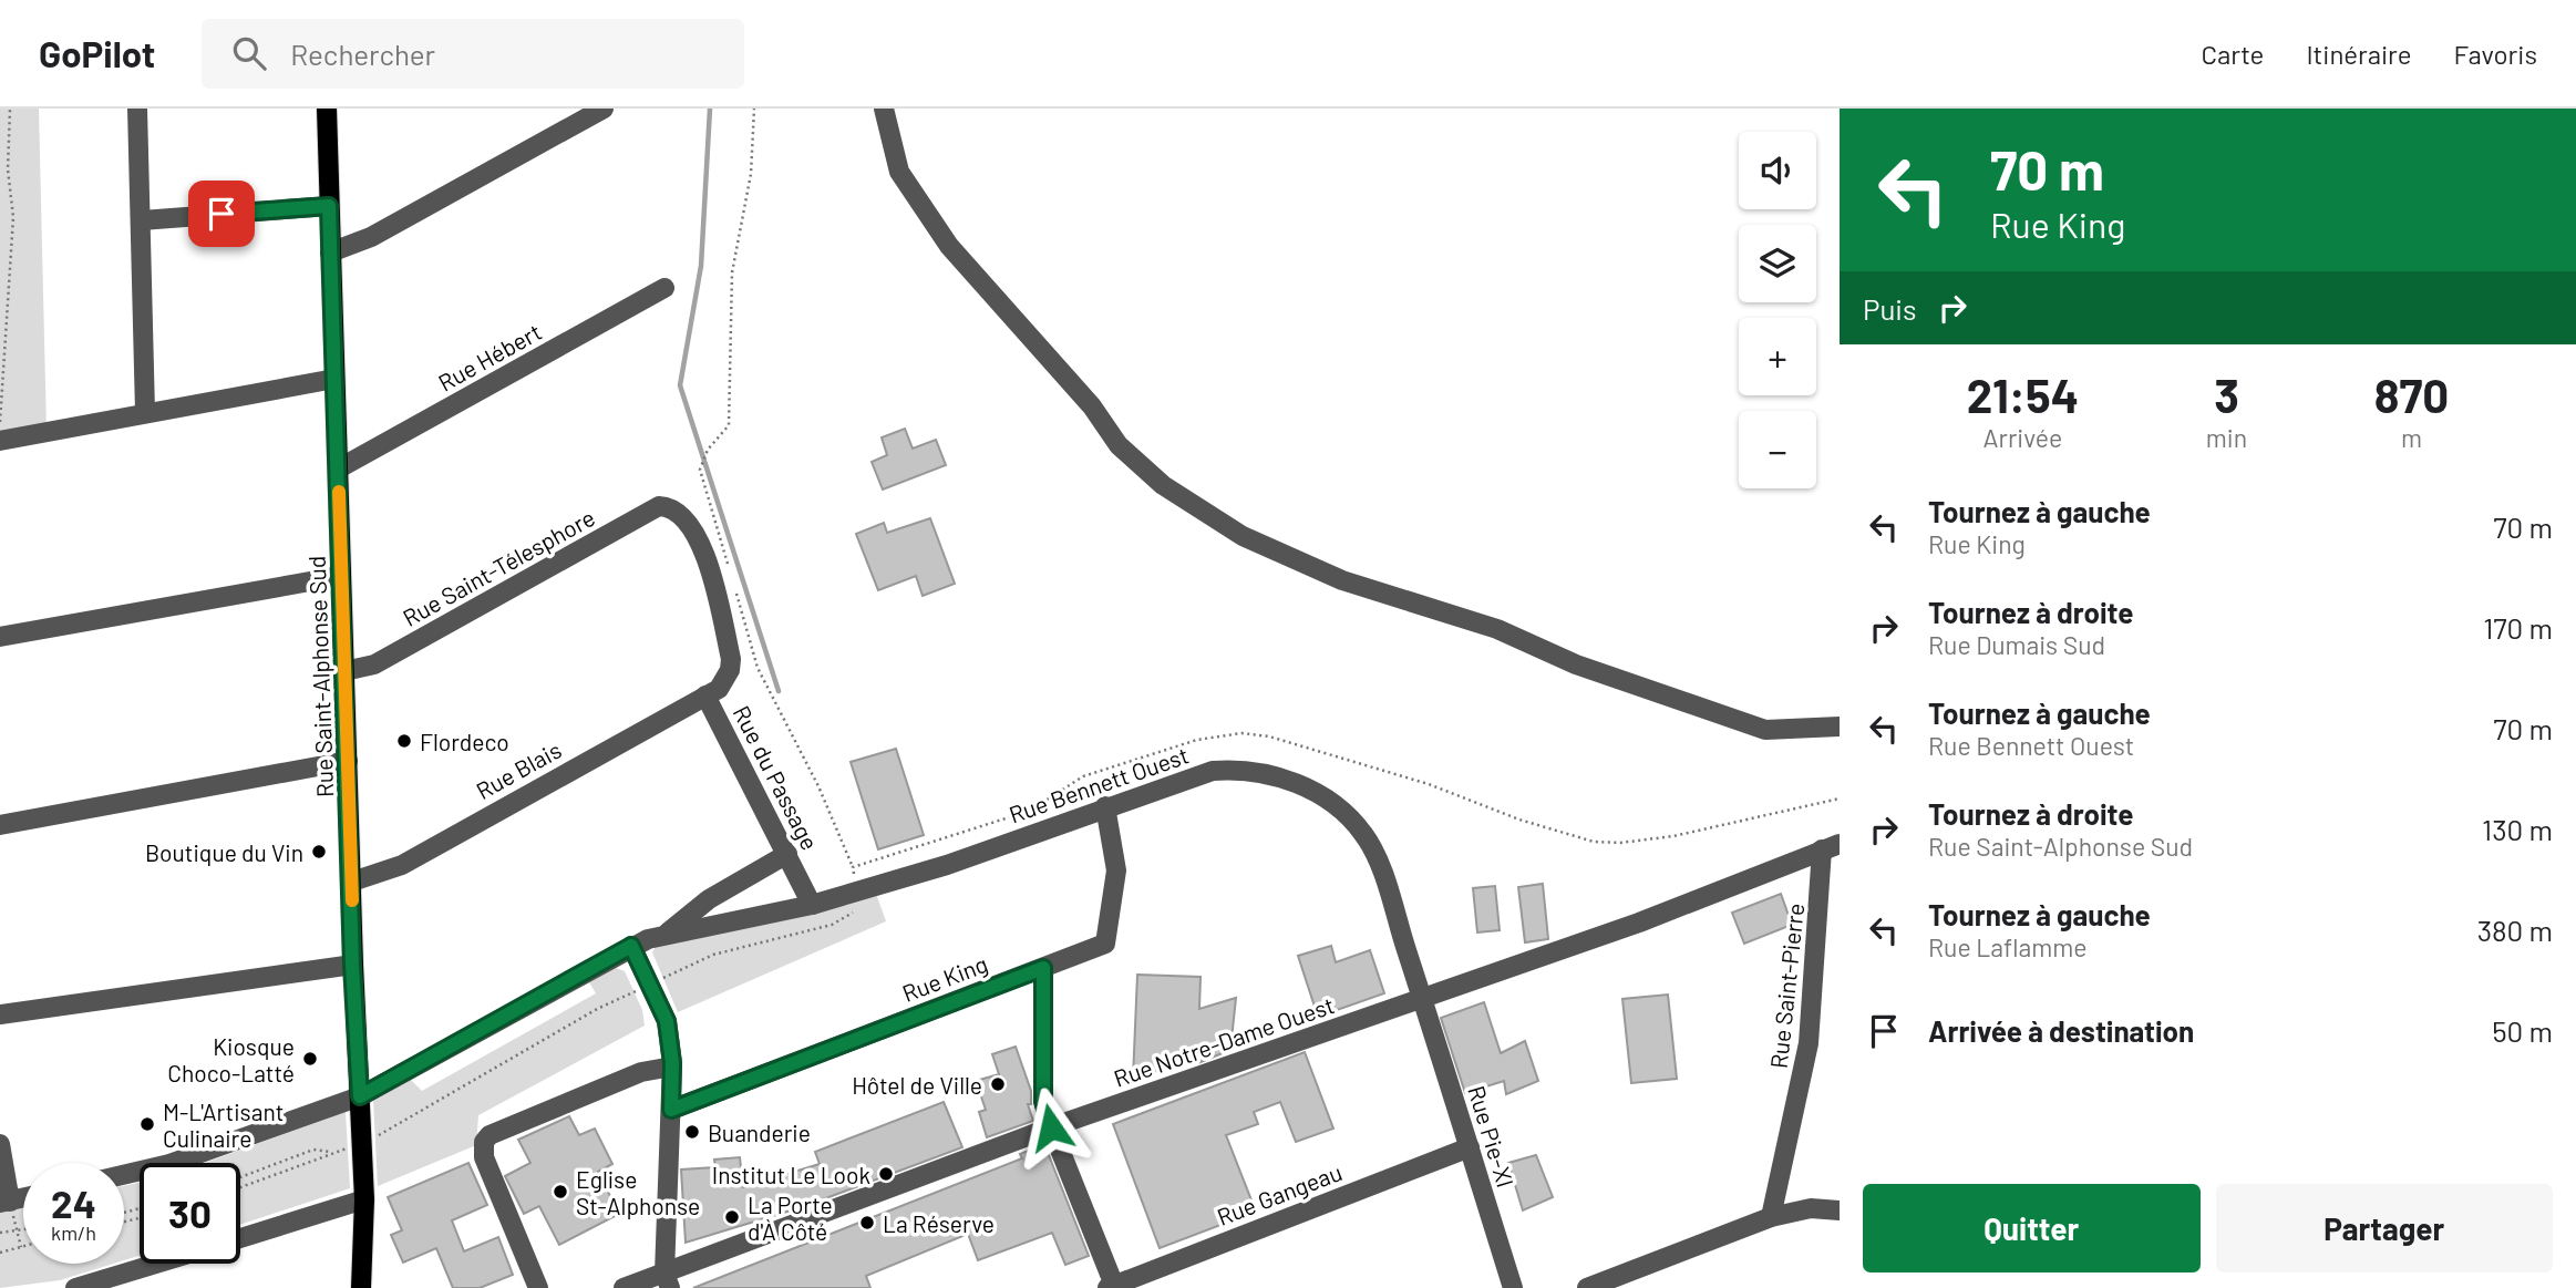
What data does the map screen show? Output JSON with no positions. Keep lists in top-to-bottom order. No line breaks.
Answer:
{"streets":{"main road":["Rue Saint-Alphonse Sud"],"street":["Rue Hébert","Rue Saint-Télesphore","Rue Blais","Rue du Passage","Rue Bennett Ouest","Rue King","Rue Saint-Pierre","Rue Notre-Dame Ouest","Rue Pie-XI","Rue Gangeau"]},"crossings":[["Rue Hébert","Rue Saint-Alphonse Sud"],["Rue Saint-Télesphore","Rue Saint-Alphonse Sud"],["Rue Saint-Télesphore","Rue du Passage"],["Rue Saint-Alphonse Sud","Rue Blais"],["Rue Saint-Alphonse Sud","Rue Bennett Ouest"],["Rue Blais","Rue du Passage"],["Rue du Passage","Rue Bennett Ouest"],["Rue Bennett Ouest","Rue King"],["Rue Bennett Ouest","Rue Notre-Dame Ouest"],["Rue Bennett Ouest","Rue Pie-XI"],["Rue Saint-Pierre","Rue Notre-Dame Ouest"],["Rue Notre-Dame Ouest","Rue Pie-XI"],["Rue Pie-XI","Rue Gangeau"]],"places":["Flordeco","Boutique du Vin","Kiosque Choco-Latté","Hôtel de Ville","M-L'Artisant Culinaire","Buanderie","Institut Le Look","Eglise St-Alphonse","La Porte d'À Côté","La Réserve"],"page":{"header":"GoPilot","search":"Rechercher","nav":["Carte","Itinéraire","Favoris"],"turn":["70 m","Rue King"],"map_buttons":["+","−"],"then":"Puis","eta":["21:54","Arrivée","3","min","870","m"],"list":[{"name":"Tournez à gauche","note":"Rue King","value":"70 m"},{"name":"Tournez à droite","note":"Rue Dumais Sud","value":"170 m"},{"name":"Tournez à gauche","note":"Rue Bennett Ouest","value":"70 m"},{"name":"Tournez à droite","note":"Rue Saint-Alphonse Sud","value":"130 m"},{"name":"Tournez à gauche","note":"Rue Laflamme","value":"380 m"},{"name":"Arrivée à destination","value":"50 m"}],"speed":"24 km/h","limit":"30","buttons":["Quitter","Partager"]}}
